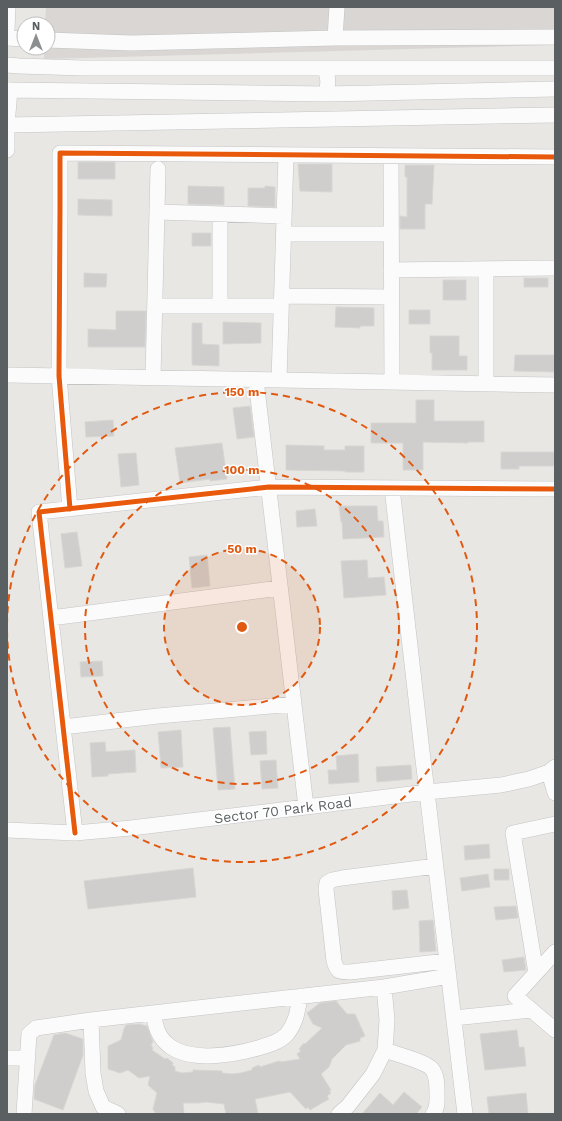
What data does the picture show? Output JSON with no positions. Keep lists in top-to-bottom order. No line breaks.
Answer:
{"streets":{"street":["Sector 70 Park Road"]},"north":"top","rings":["150 m","100 m","50 m"]}
